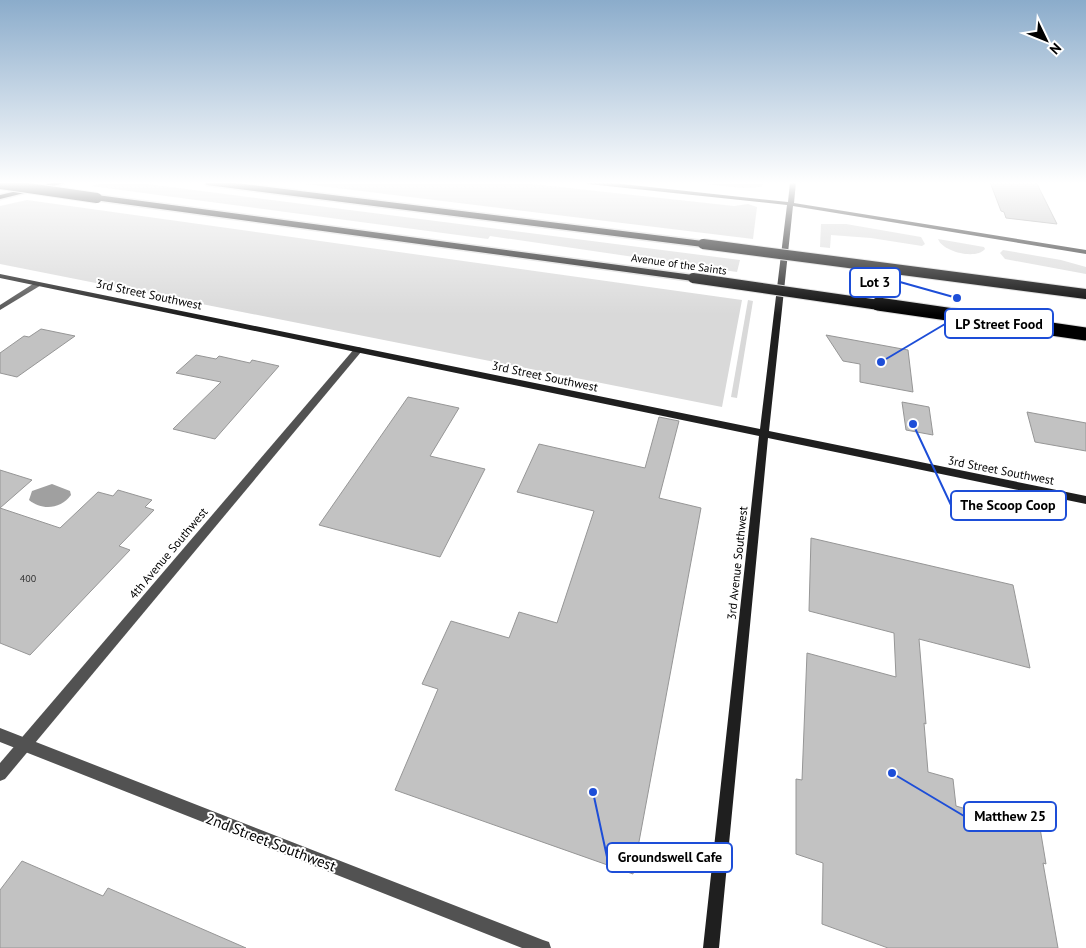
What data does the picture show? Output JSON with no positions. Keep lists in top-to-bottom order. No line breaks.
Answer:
{"streets":{"highway":["Avenue of the Saints"],"main road":["3rd Street Southwest","3rd Avenue Southwest"],"street":["4th Avenue Southwest","2nd Street Southwest"]},"crossings":[["3rd Street Southwest","4th Avenue Southwest"],["3rd Street Southwest","3rd Avenue Southwest"],["4th Avenue Southwest","2nd Street Southwest"]],"places":["Lot 3","LP Street Food","The Scoop Coop","Matthew 25","Groundswell Cafe"],"house_numbers":["400"],"north":"bottom right"}
